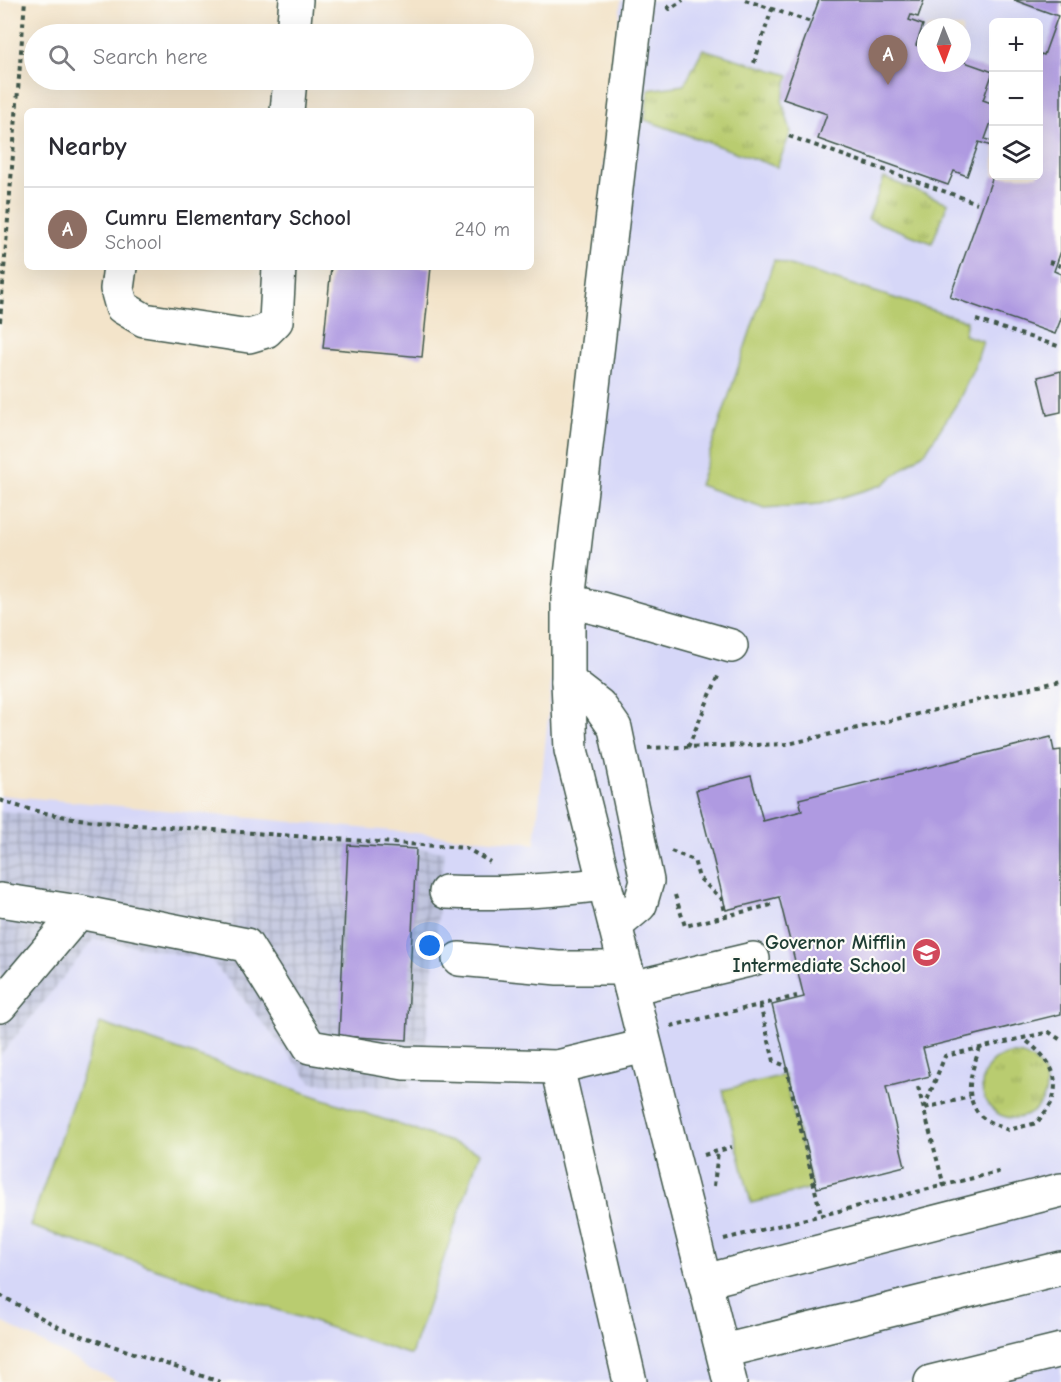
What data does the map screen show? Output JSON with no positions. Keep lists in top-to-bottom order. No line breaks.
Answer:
{"places":{"school or university":["Governor Mifflin Intermediate School"]},"north":"bottom","page":{"map_buttons":["+","−"],"search":"Search here","pins":"A","heading":"Nearby","list":[{"mark":"A","name":"Cumru Elementary School","note":"School","value":"240 m"}]}}
